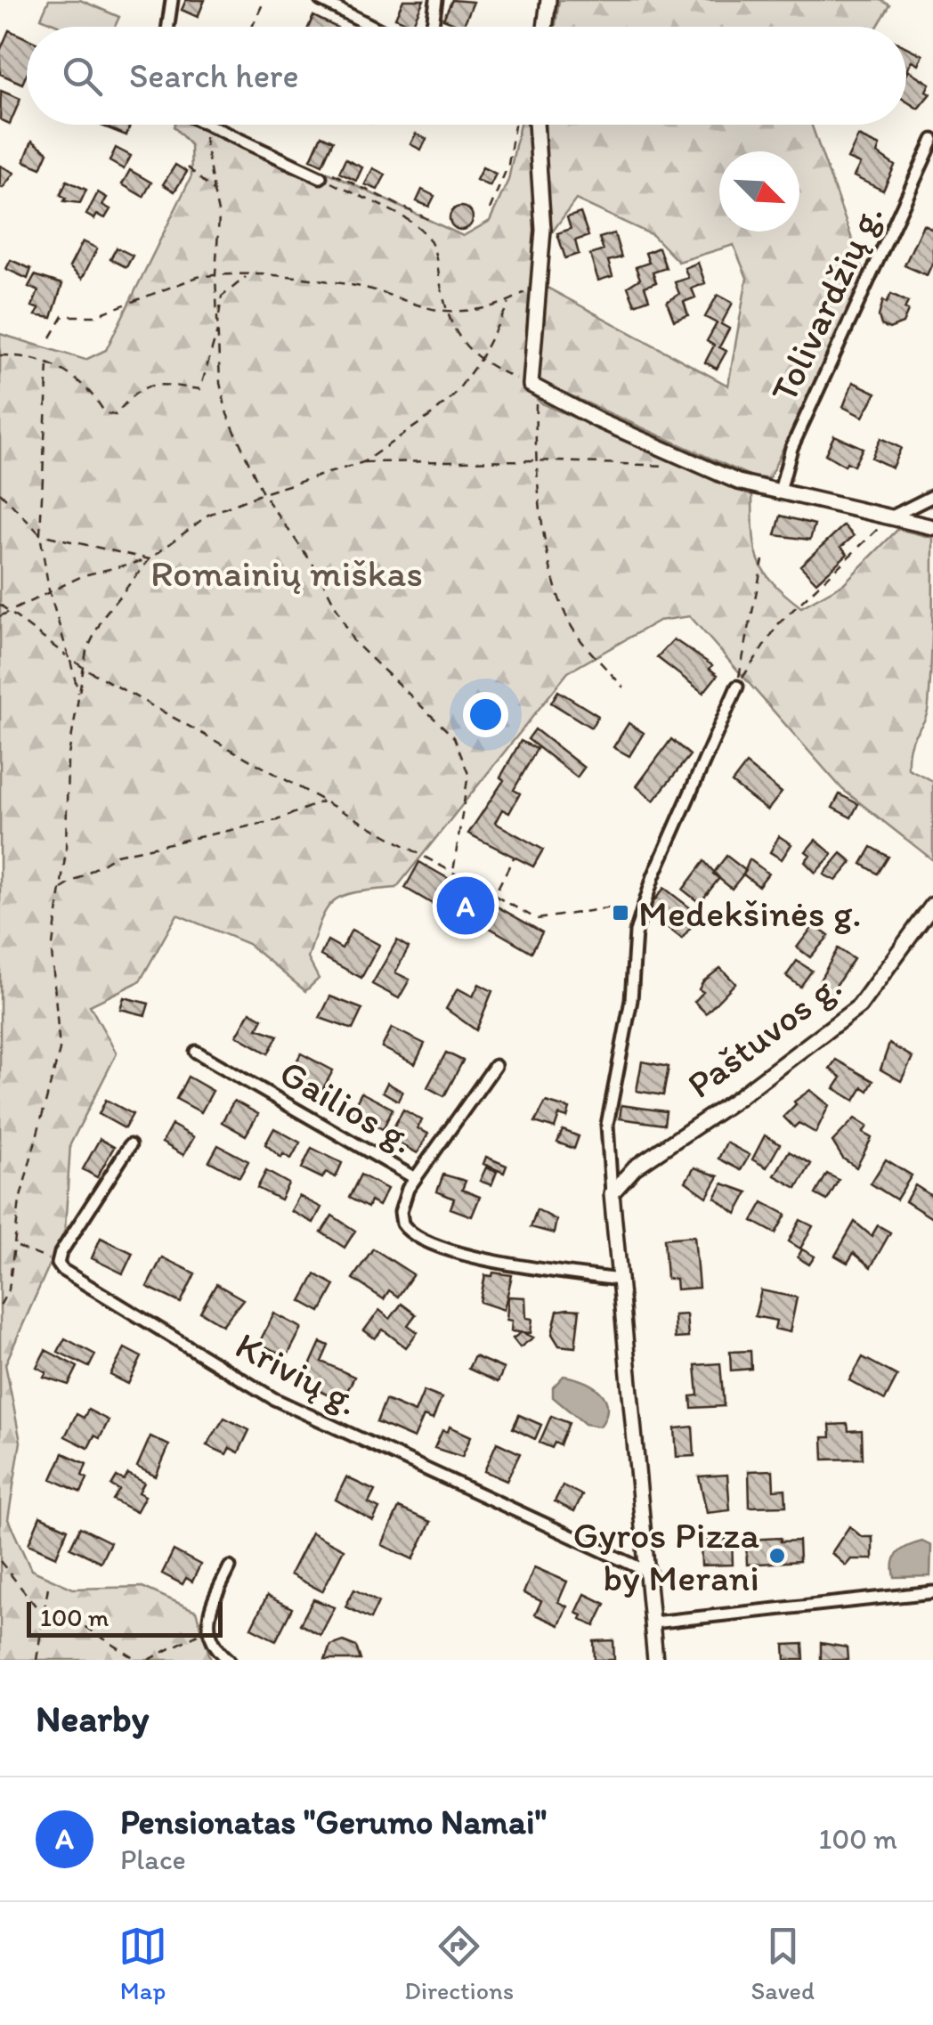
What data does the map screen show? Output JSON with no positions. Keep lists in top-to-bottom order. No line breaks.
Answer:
{"streets":{"street":["Tolivardžių g.","Paštuvos g.","Gailios g.","Krivių g."]},"parks":["Romainių miškas"],"places":{"transit":["Medekšinės g."],"other":["Gyros Pizza by Merani"]},"scale_bar":"100 m","north":"bottom right","page":{"search":"Search here","pins":"A","scale":"100 m","heading":"Nearby","list":[{"mark":"A","name":"Pensionatas \"Gerumo Namai\"","note":"Place","value":"100 m"}],"nav":["Map","Directions","Saved"]}}
